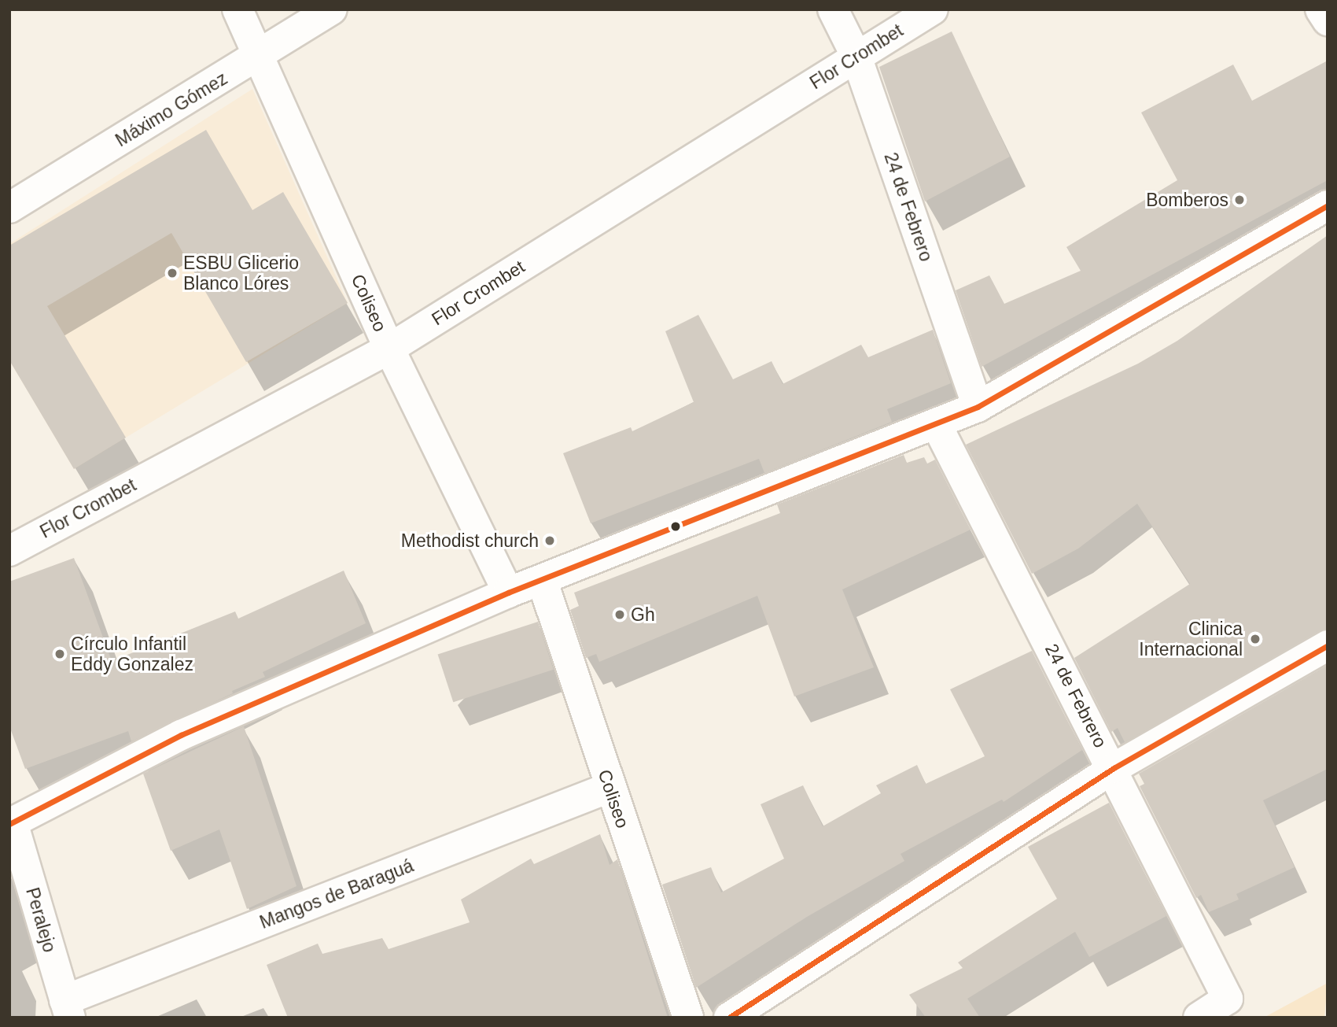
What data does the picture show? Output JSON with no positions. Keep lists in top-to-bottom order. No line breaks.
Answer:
{"streets":{"street":["Flor Crombet","Máximo Gómez","24 de Febrero","Coliseo","Mangos de Baraguá","Peralejo"]},"crossings":[["Flor Crombet","24 de Febrero"],["Flor Crombet","Coliseo"],["Máximo Gómez","Coliseo"],["Coliseo","Mangos de Baraguá"],["Mangos de Baraguá","Peralejo"]],"places":["Bomberos","ESBU Glicerio Blanco Lóres","Methodist church","Gh","Clinica Internacional","Círculo Infantil Eddy Gonzalez"]}
